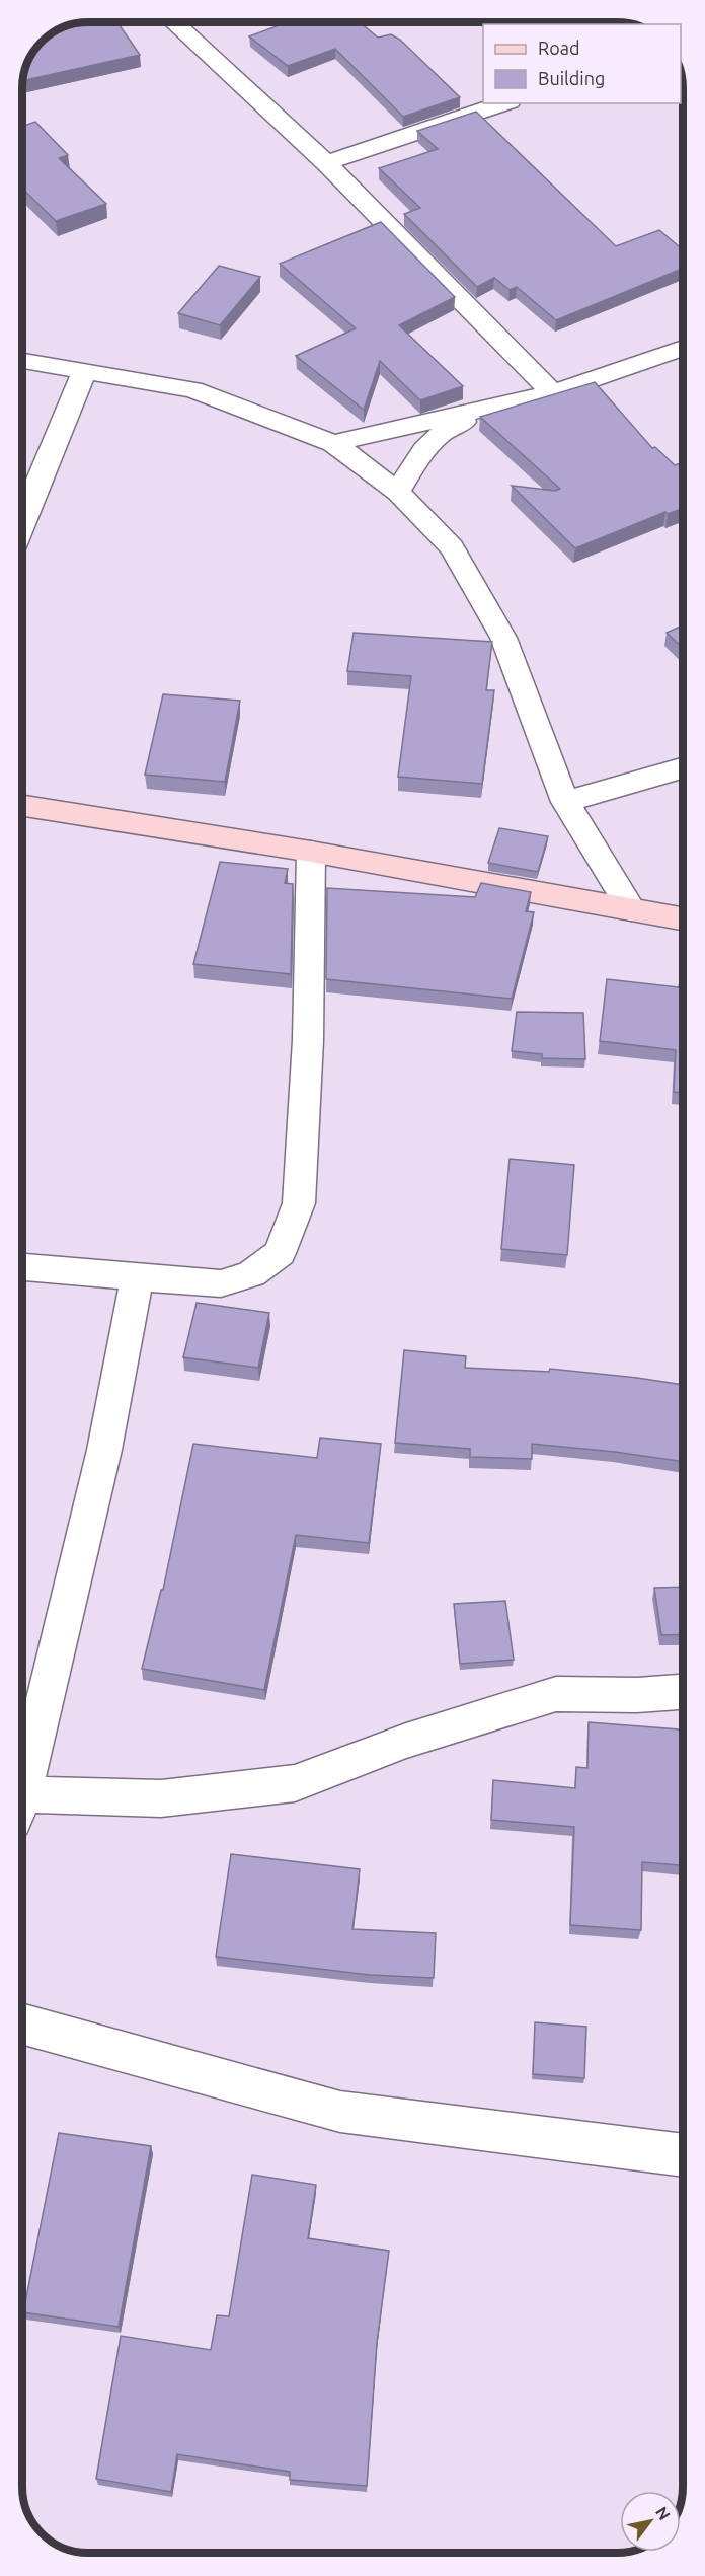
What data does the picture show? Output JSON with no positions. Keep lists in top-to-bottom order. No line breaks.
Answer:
{"legend":["Road","Building"],"north":"top right"}
